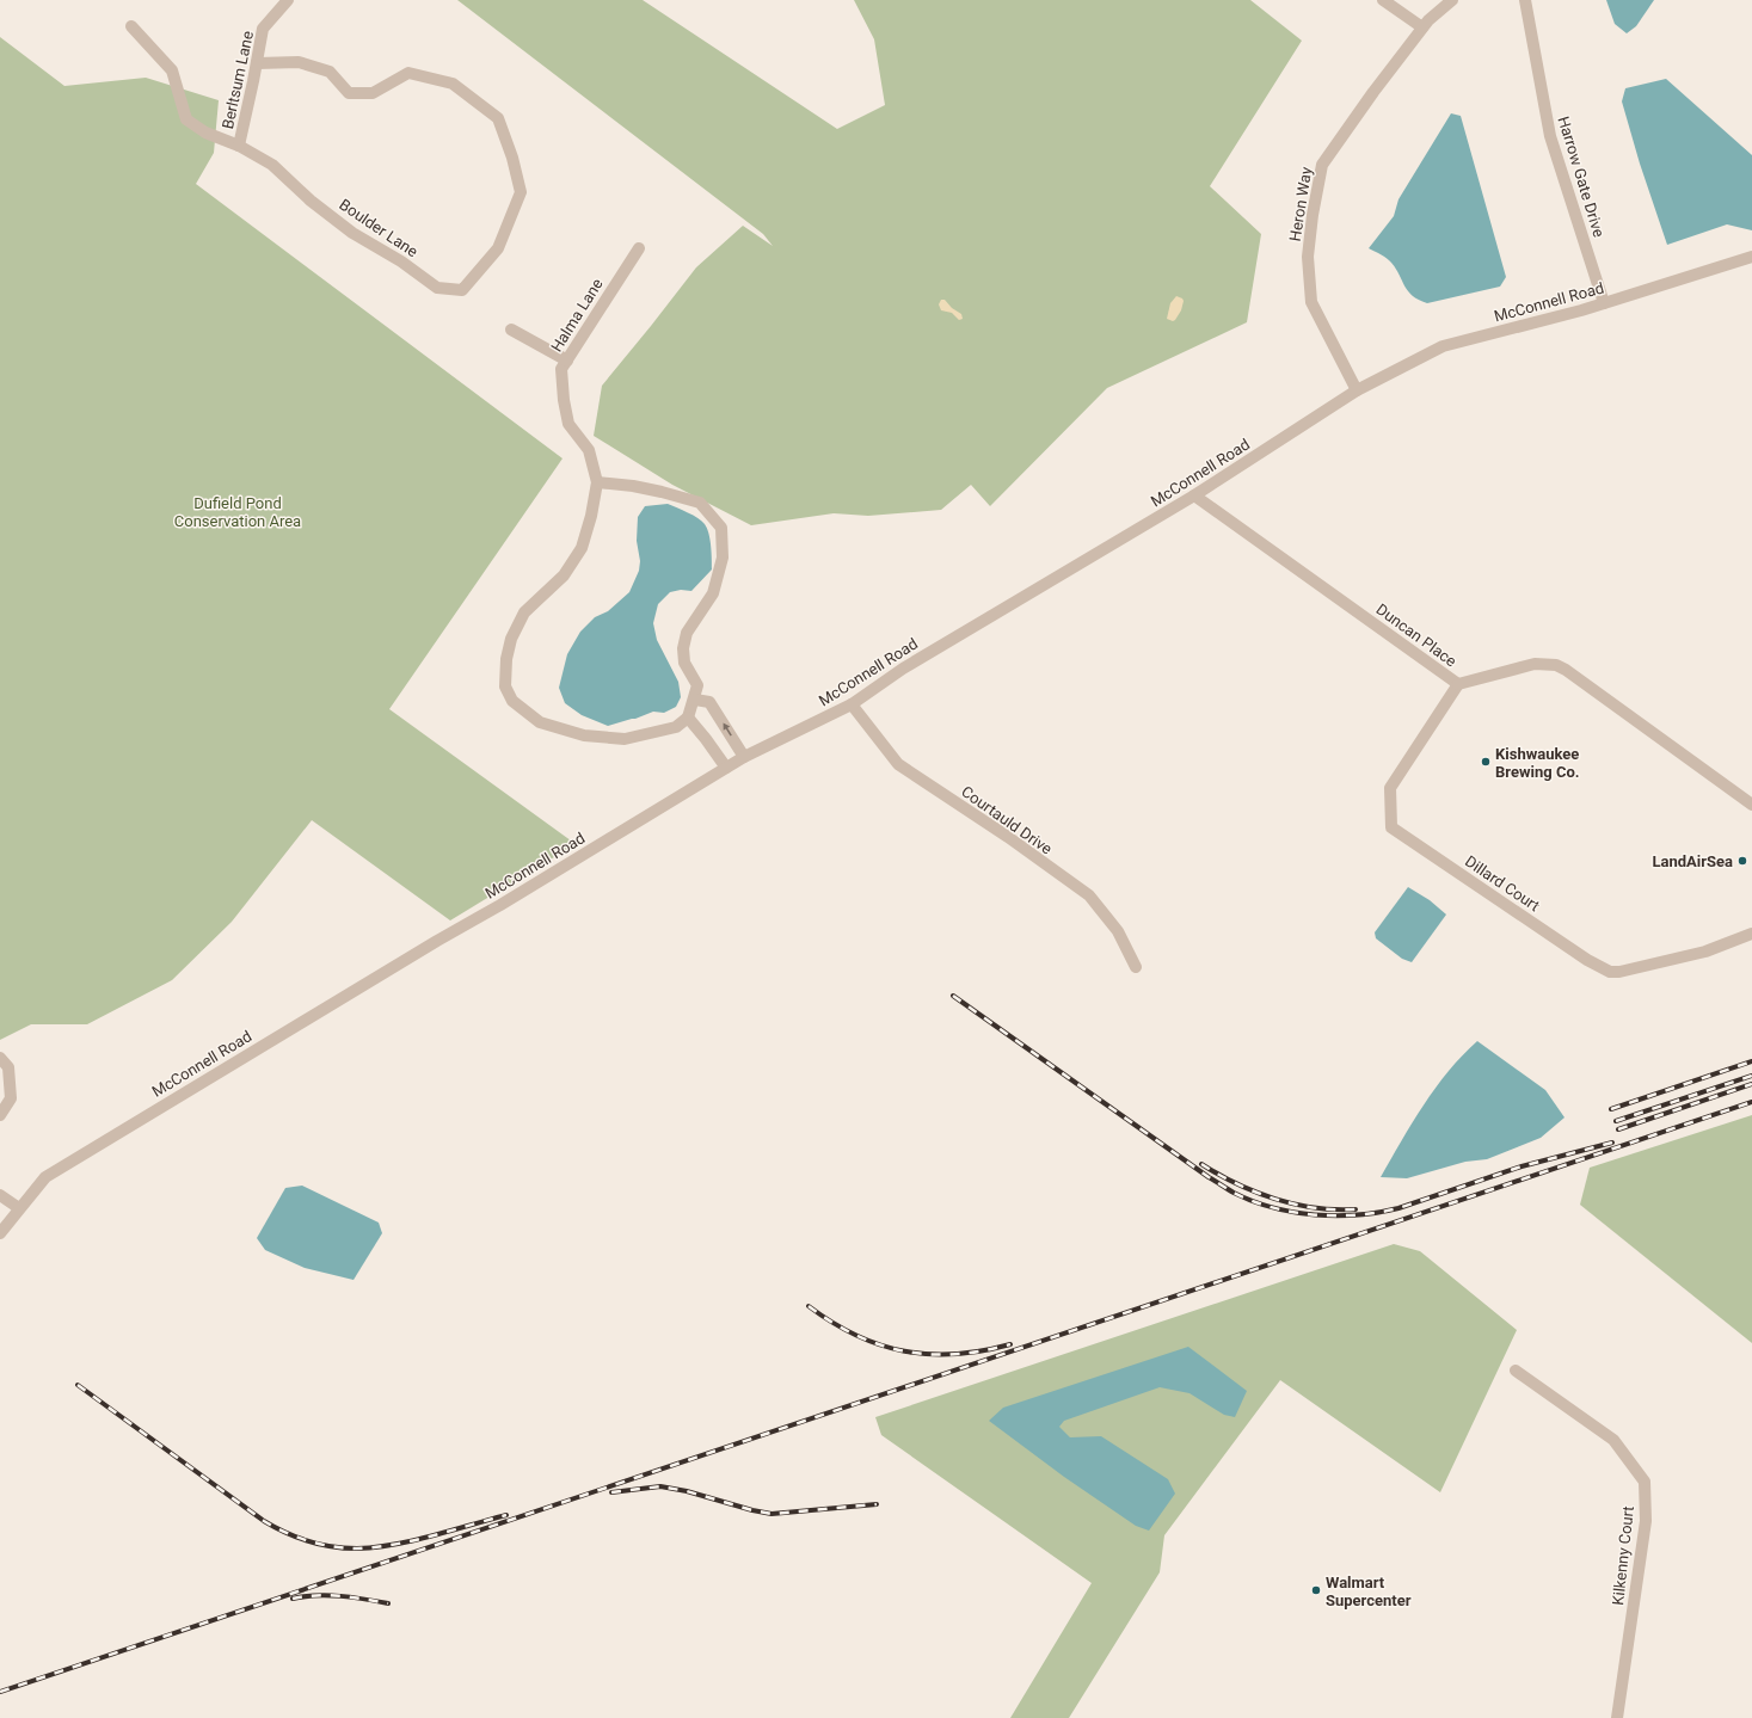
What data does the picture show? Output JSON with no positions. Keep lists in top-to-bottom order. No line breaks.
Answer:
{"streets":{"street":["Berltsum Lane","Harrow Gate Drive","Heron Way","Boulder Lane","McConnell Road","Halma Lane","Duncan Place","Courtauld Drive","Dillard Court","Kilkenny Court"]},"crossings":[["Berltsum Lane","Boulder Lane"],["Harrow Gate Drive","McConnell Road"],["Heron Way","McConnell Road"],["McConnell Road","Duncan Place"],["McConnell Road","Courtauld Drive"],["Duncan Place","Dillard Court"]],"parks":["Dufield Pond Conservation Area"],"places":["Kishwaukee Brewing Co.","LandAirSea","Walmart Supercenter"]}
